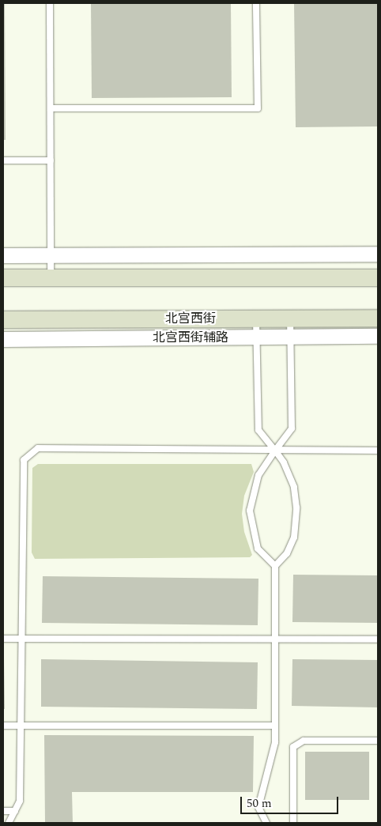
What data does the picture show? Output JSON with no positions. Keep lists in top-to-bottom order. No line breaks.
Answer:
{"streets":{"main road":["北宫西街"],"street":["北宫西街辅路"]},"scale_bar":"50 m"}
